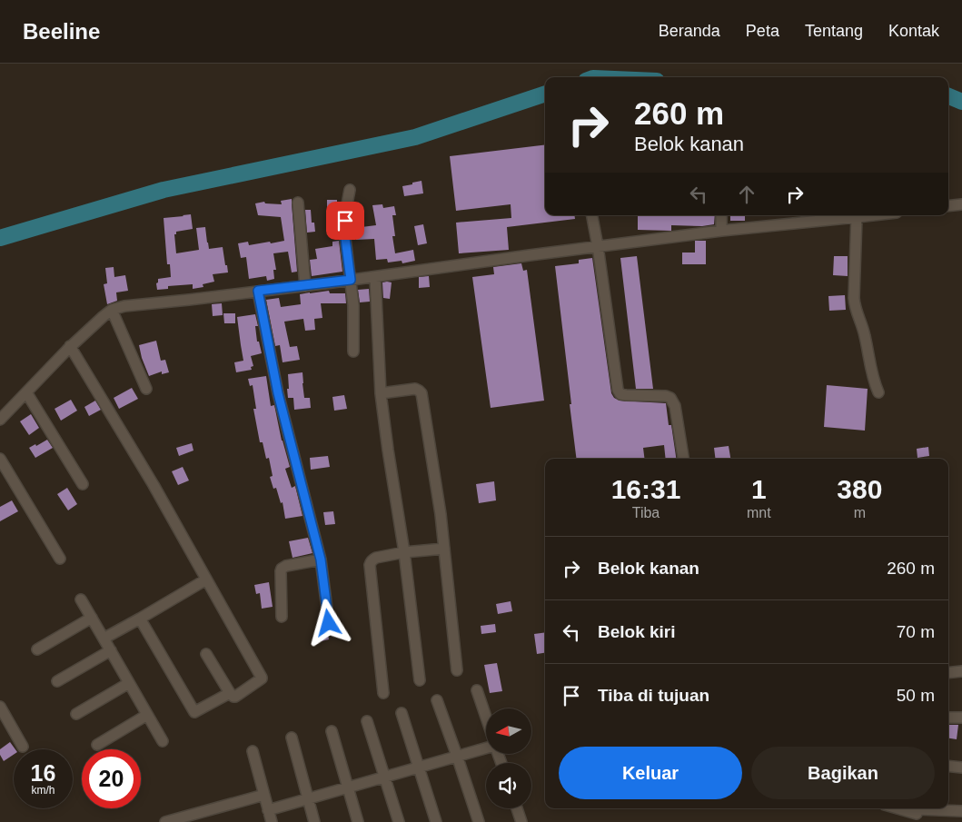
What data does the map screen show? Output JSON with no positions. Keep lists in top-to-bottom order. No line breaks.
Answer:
{"north":"left","page":{"header":"Beeline","nav":["Beranda","Peta","Tentang","Kontak"],"turn":["260 m","Belok kanan"],"eta":["16:31","Tiba","1","mnt","380","m"],"list":[{"name":"Belok kanan","value":"260 m"},{"name":"Belok kiri","value":"70 m"},{"name":"Tiba di tujuan","value":"50 m"}],"buttons":["Keluar","Bagikan"],"speed":"16 km/h","limit":"20"}}
